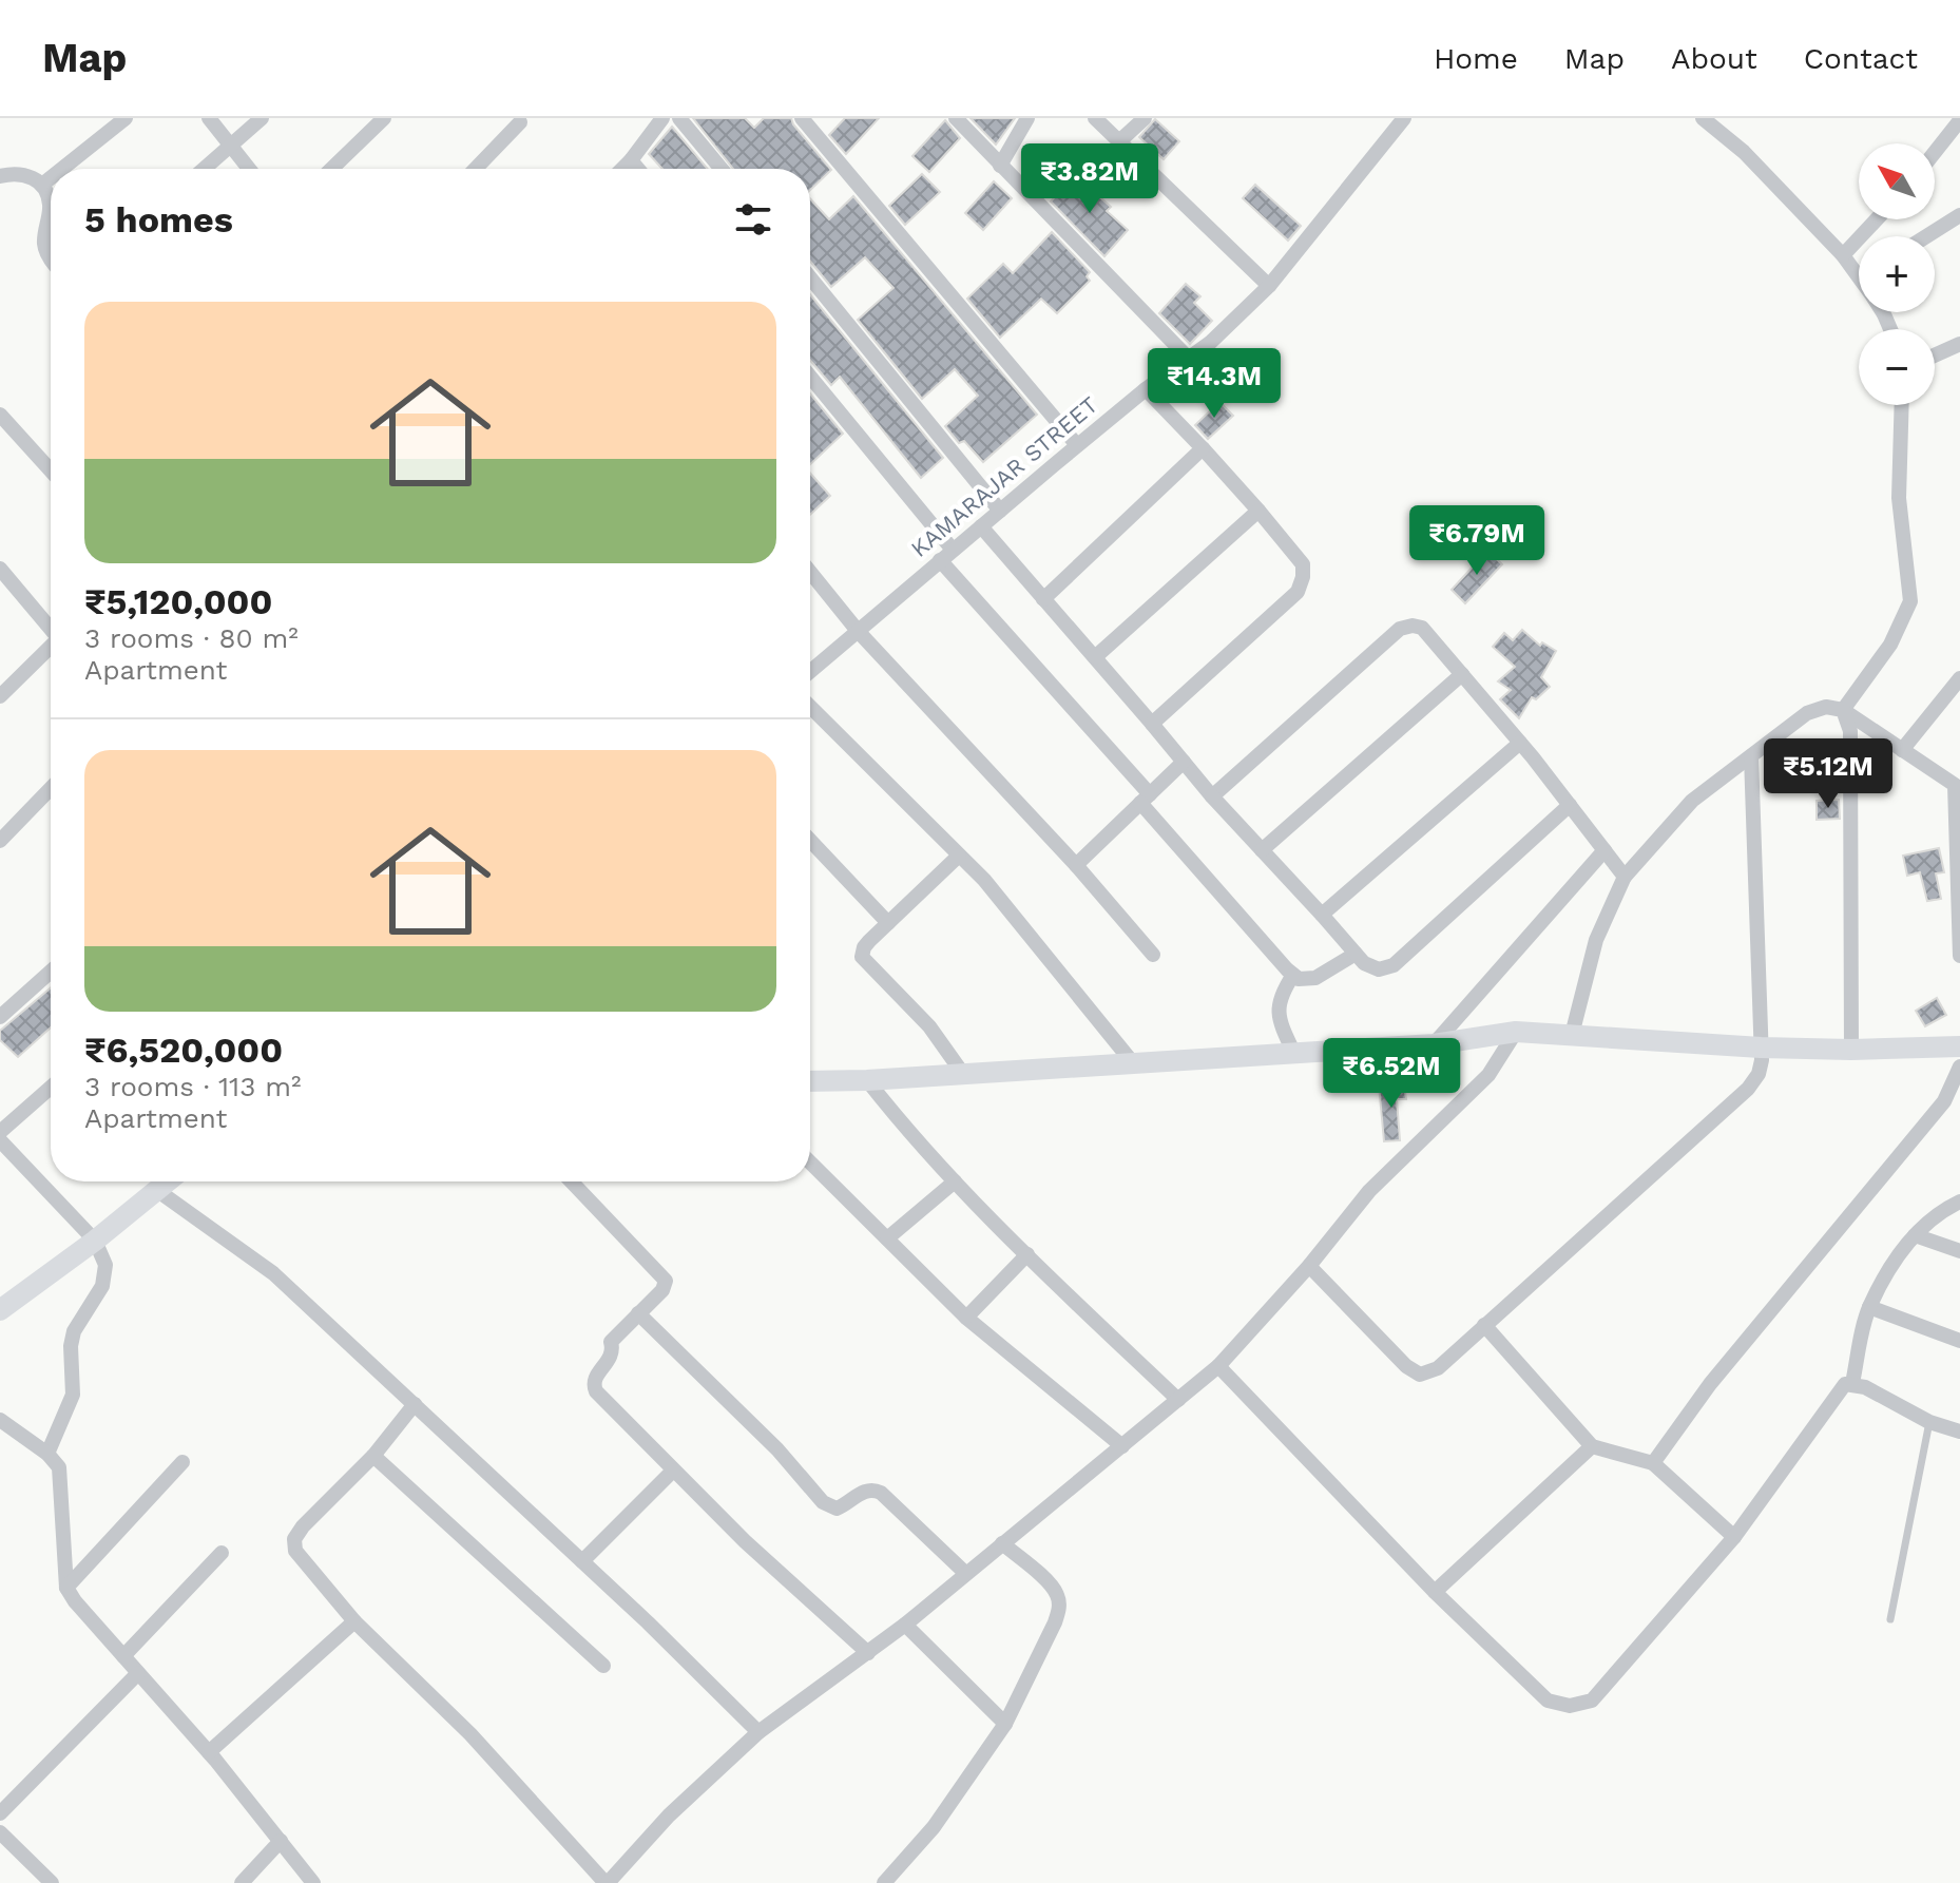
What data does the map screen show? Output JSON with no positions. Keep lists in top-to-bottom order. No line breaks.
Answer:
{"streets":{"street":["KAMARAJAR STREET"]},"north":"top left","page":{"header":"Map","nav":["Home","Map","About","Contact"],"map_buttons":["+","−"],"price":["₹3.82M","₹14.3M","₹6.79M","₹5.12M","₹6.52M"],"heading":"5 homes","list":[{"name":"₹5,120,000","note":"3 rooms · 80 m² · Apartment"},{"name":"₹6,520,000","note":"3 rooms · 113 m² · Apartment"}]}}
